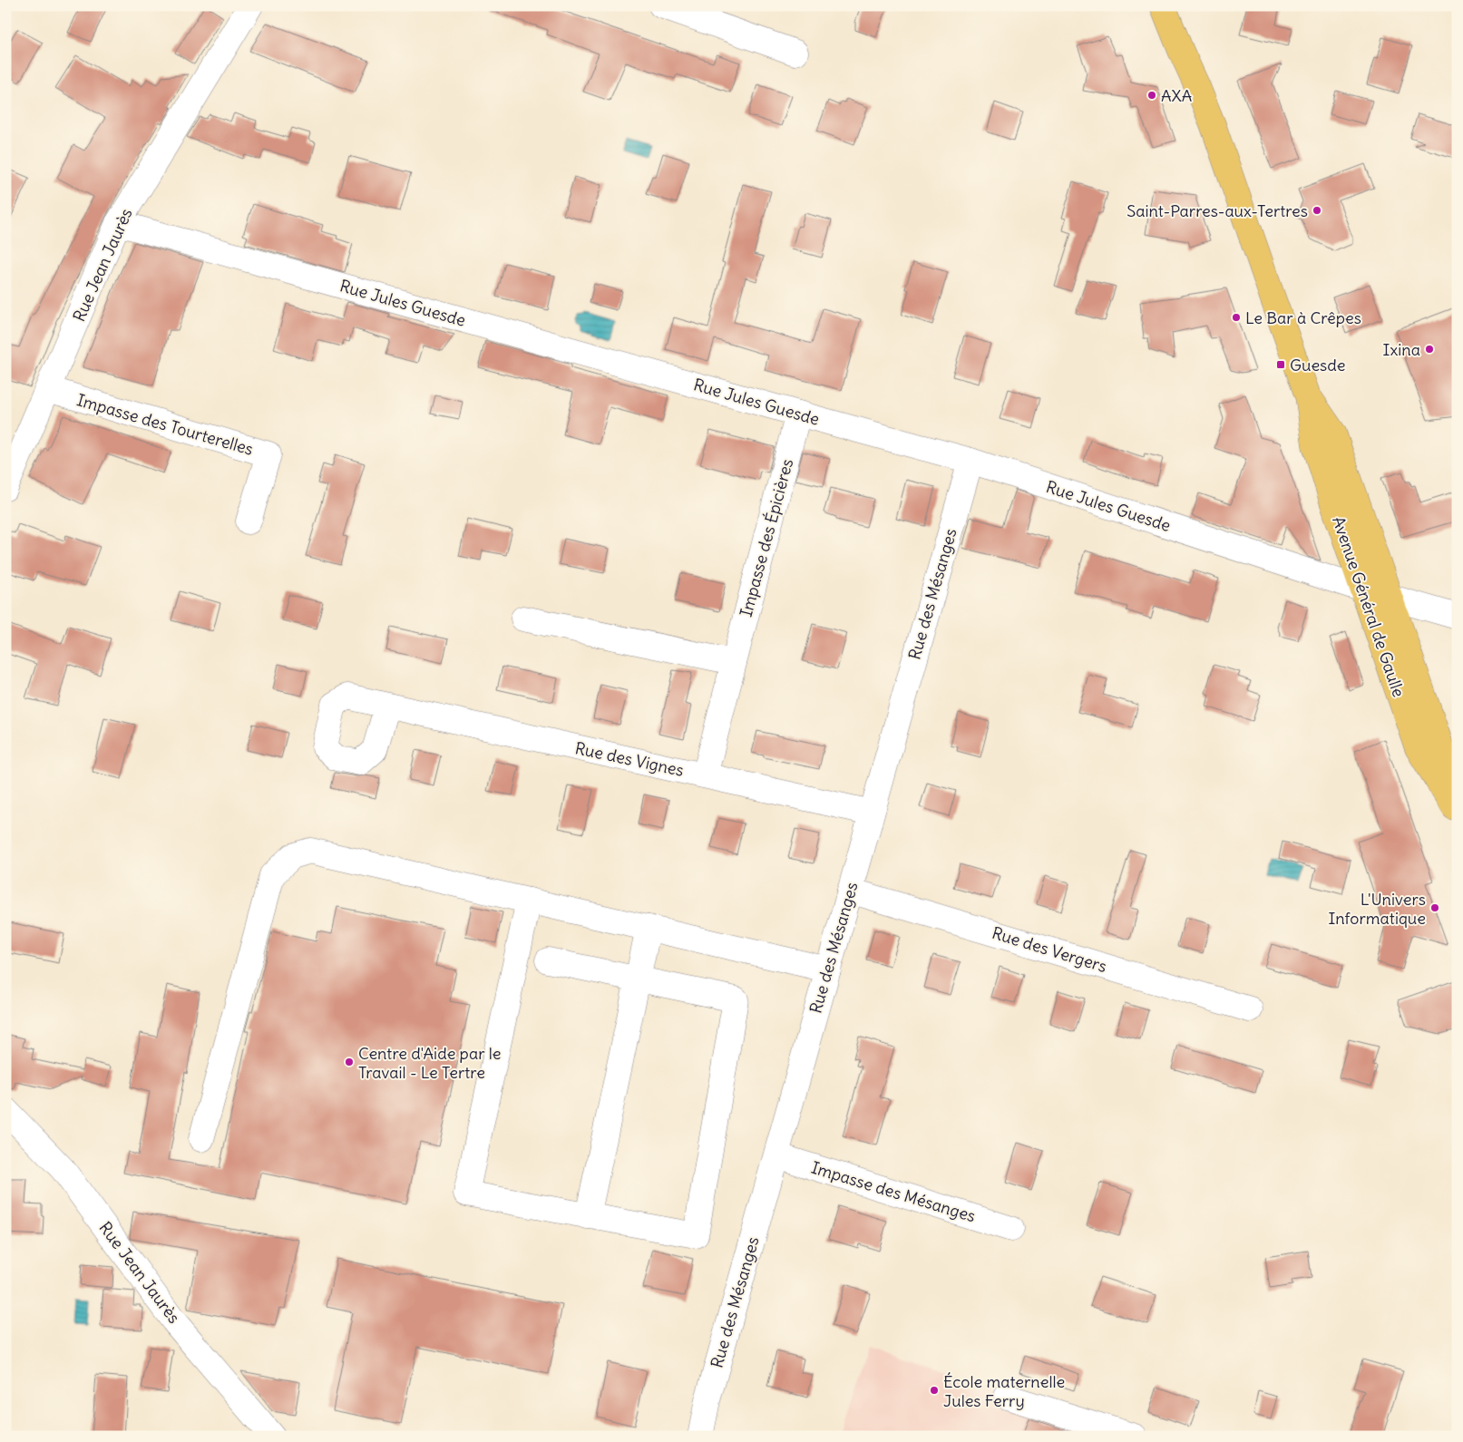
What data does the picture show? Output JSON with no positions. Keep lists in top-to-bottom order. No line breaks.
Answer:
{"streets":{"main road":["Avenue Général de Gaulle"],"street":["Rue Jean Jaurès","Rue Jules Guesde","Impasse des Tourterelles","Impasse des Épicières","Rue des Mésanges","Rue des Vignes","Rue des Vergers","Impasse des Mésanges"]},"crossings":[["Rue Jean Jaurès","Rue Jules Guesde"],["Rue Jean Jaurès","Impasse des Tourterelles"],["Rue Jules Guesde","Impasse des Épicières"],["Rue Jules Guesde","Rue des Mésanges"],["Rue Jules Guesde","Avenue Général de Gaulle"],["Impasse des Épicières","Rue des Vignes"],["Rue des Mésanges","Rue des Vignes"],["Rue des Mésanges","Rue des Vergers"],["Rue des Mésanges","Impasse des Mésanges"]],"places":{"other":["AXA","Saint-Parres-aux-Tertres","Le Bar à Crêpes","Ixina","L'Univers Informatique","Centre d'Aide par le Travail - Le Tertre","École maternelle Jules Ferry"],"transit":["Guesde"]}}
